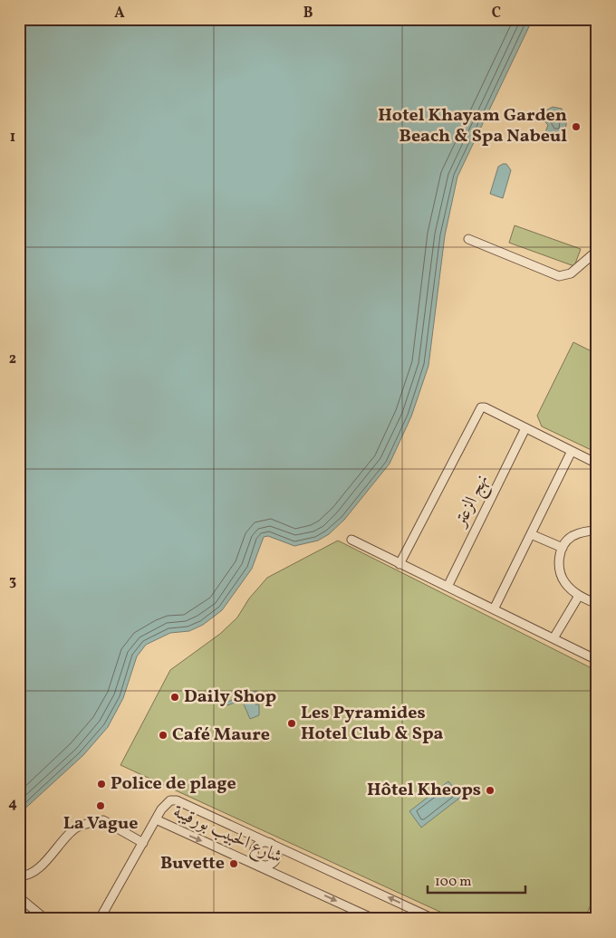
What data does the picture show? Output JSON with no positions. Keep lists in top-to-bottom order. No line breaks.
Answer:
{"streets":{"street":["نهج الزعتر","شارع الحبيب بورقيبة"]},"places":["Hotel Khayam Garden Beach & Spa Nabeul","Daily Shop","Les Pyramides Hotel Club & Spa","Café Maure","Police de plage","Hôtel Kheops","La Vague","Buvette"],"scale_bar":"100 m","grid":{"columns":["A","B","C"],"rows":["1","2","3","4"]}}
